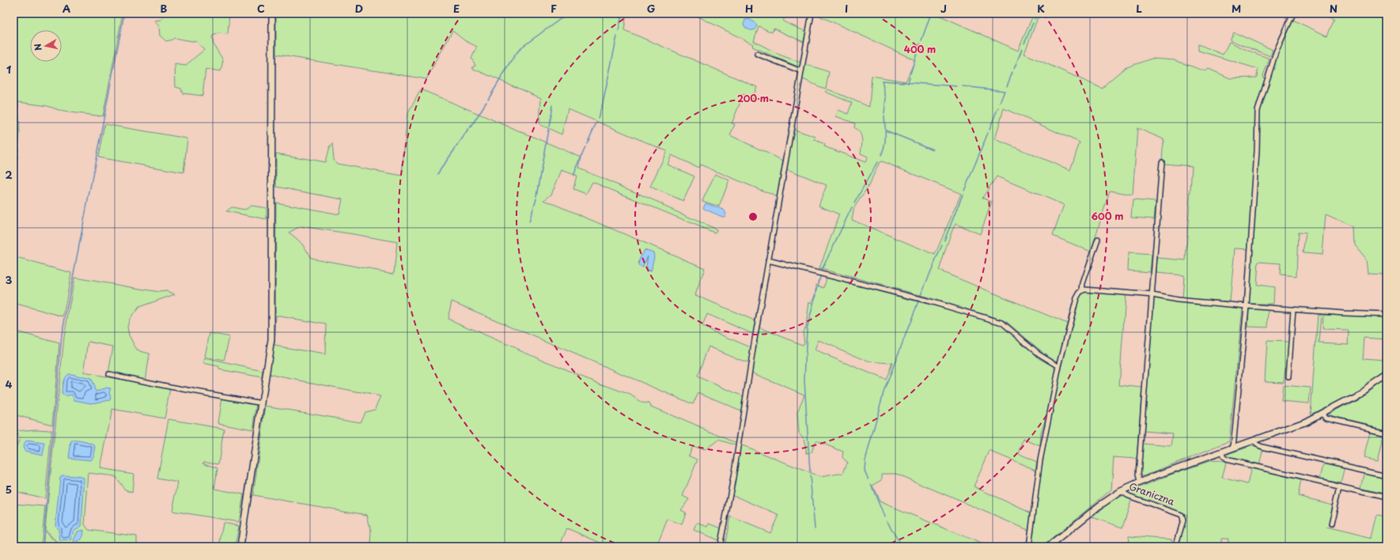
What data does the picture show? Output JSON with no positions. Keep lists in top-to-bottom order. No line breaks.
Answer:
{"streets":{"street":["Graniczna"]},"north":"left","grid":{"columns":["A","B","C","D","E","F","G","H","I","J","K","L","M","N"],"rows":["1","2","3","4","5"]},"rings":["400 m","200 m","600 m"]}
